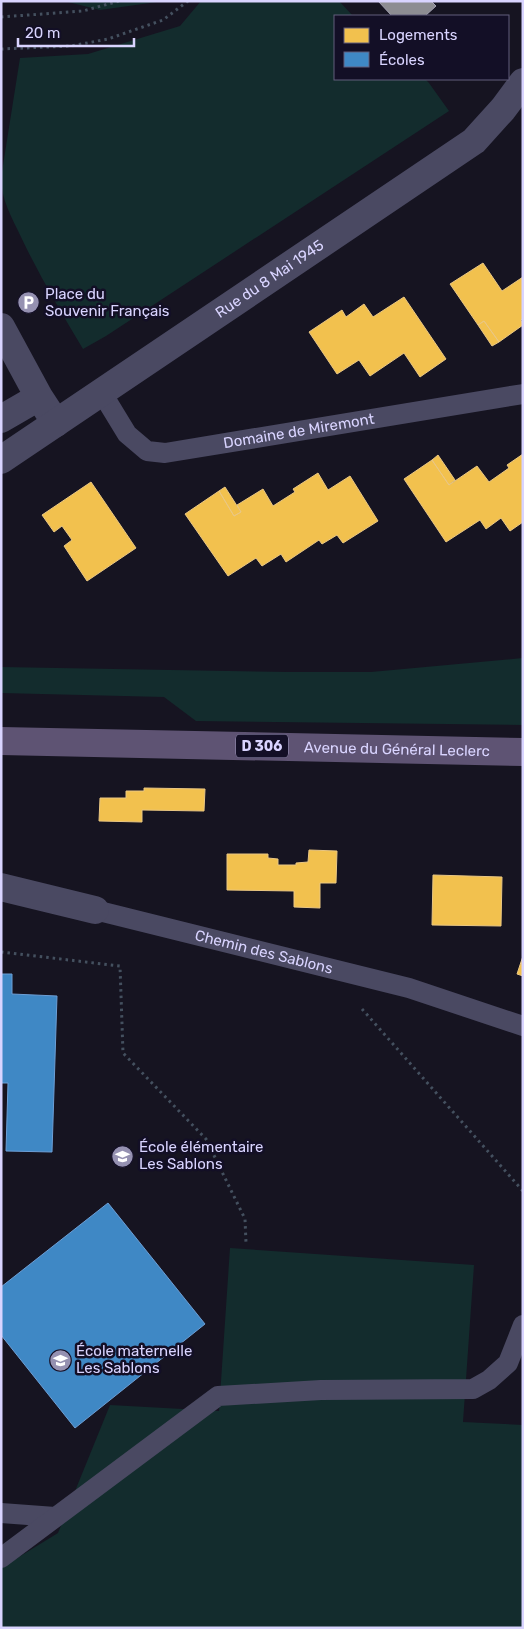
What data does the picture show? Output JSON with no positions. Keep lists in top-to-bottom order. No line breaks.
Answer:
{"streets":{"main road":["D 306","Avenue du Général Leclerc"],"street":["Rue du 8 Mai 1945","Chemin des Sablons"],"lane":["Domaine de Miremont"]},"crossings":[["Rue du 8 Mai 1945","Domaine de Miremont"]],"places":{"parking":["Place du Souvenir Français"],"school or university":["École élémentaire Les Sablons","École maternelle Les Sablons"]},"legend":["Logements","Écoles"],"scale_bar":"20 m"}
